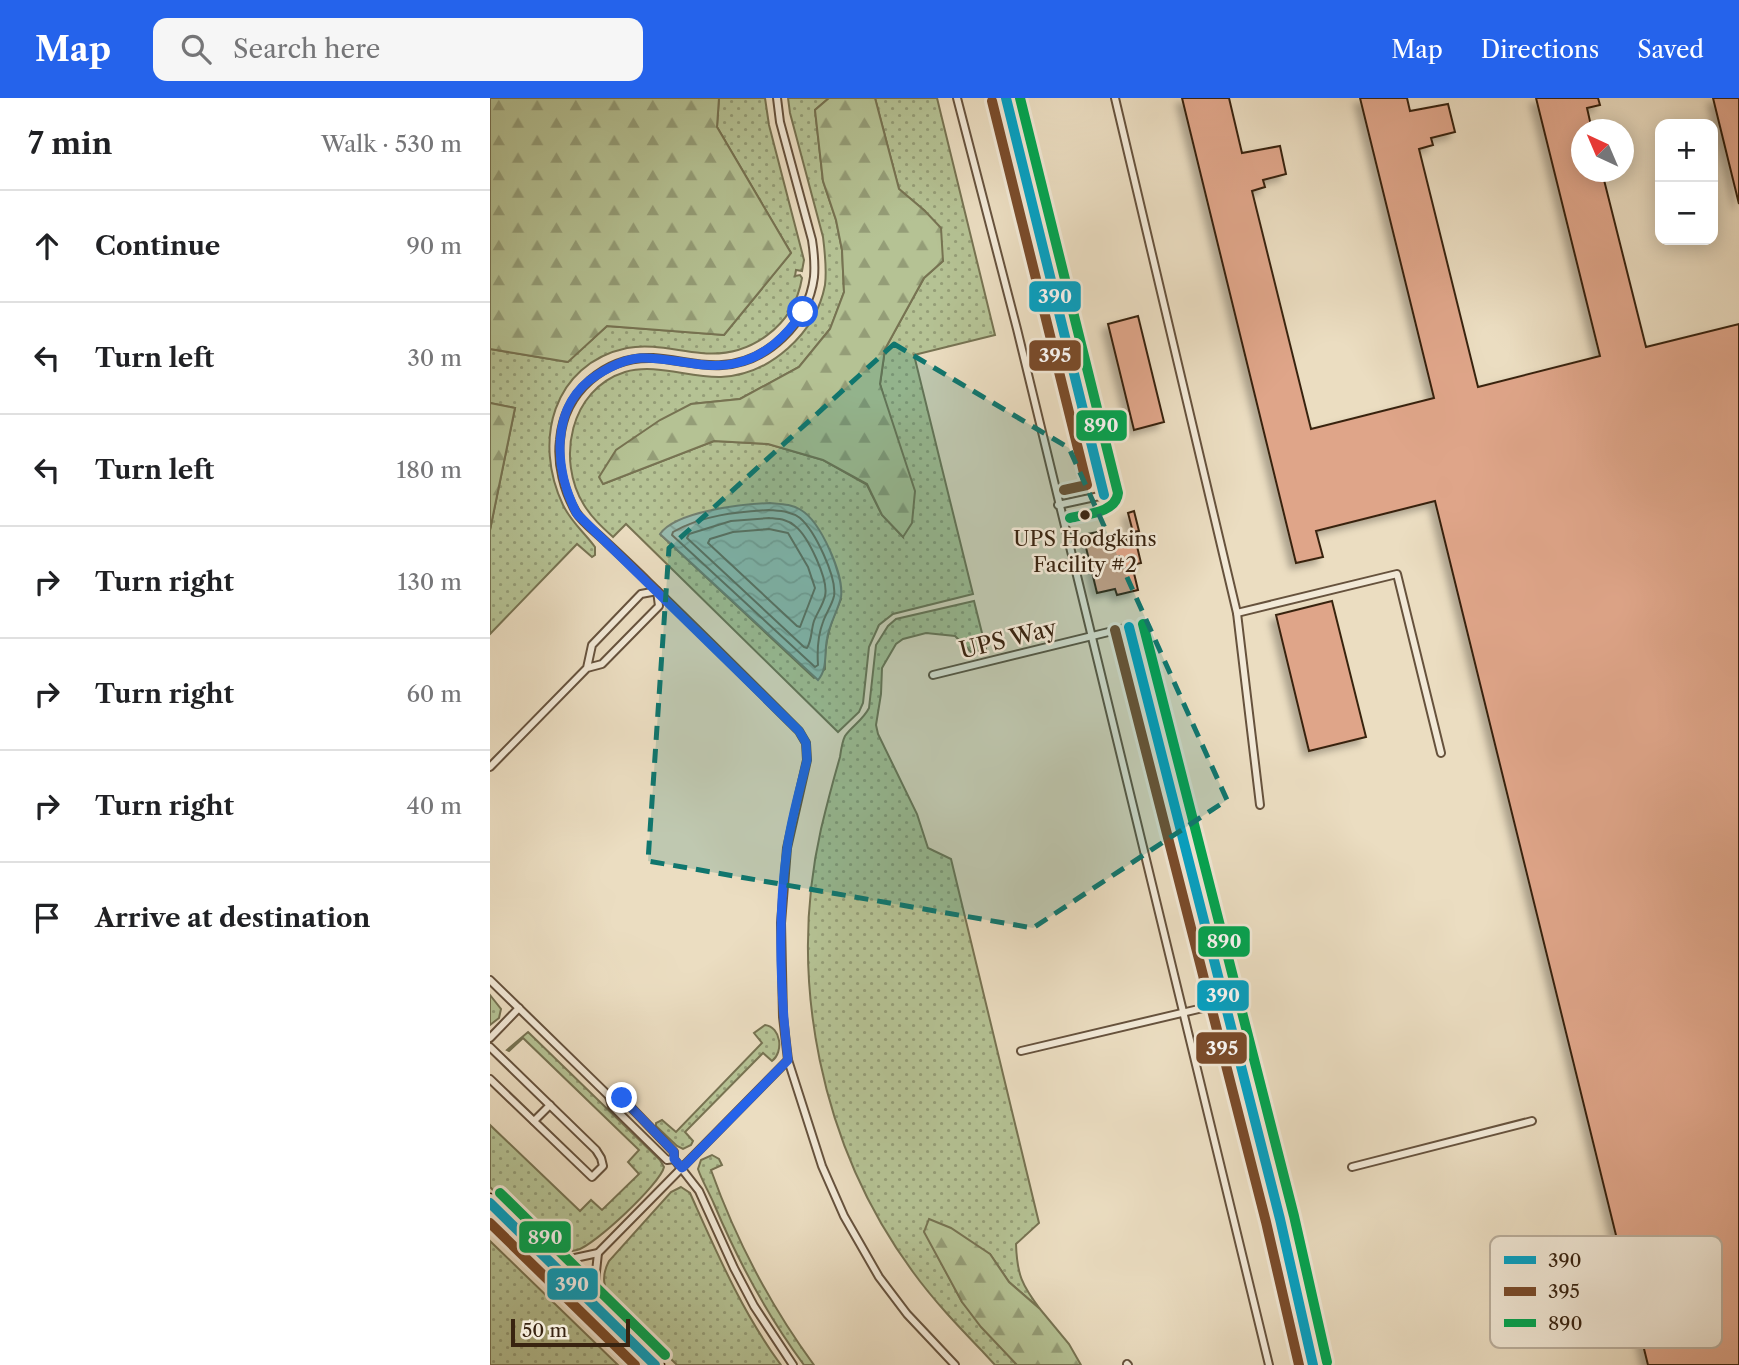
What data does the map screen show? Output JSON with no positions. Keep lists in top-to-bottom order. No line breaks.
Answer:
{"streets":{"lane":["UPS Way"]},"places":["UPS Hodgkins Facility #2"],"lines":["transit line 390","transit line 890","transit line 395"],"legend":["390","395","890"],"scale_bar":"50 m","north":"top left","page":{"header":"Map","search":"Search here","nav":["Map","Directions","Saved"],"heading":["7 min","Walk · 530 m"],"map_buttons":["+","−"],"list":[["Continue","90 m"],["Turn left","30 m"],["Turn left","180 m"],["Turn right","130 m"],["Turn right","60 m"],["Turn right","40 m"],"Arrive at destination"],"scale":"50 m"}}
